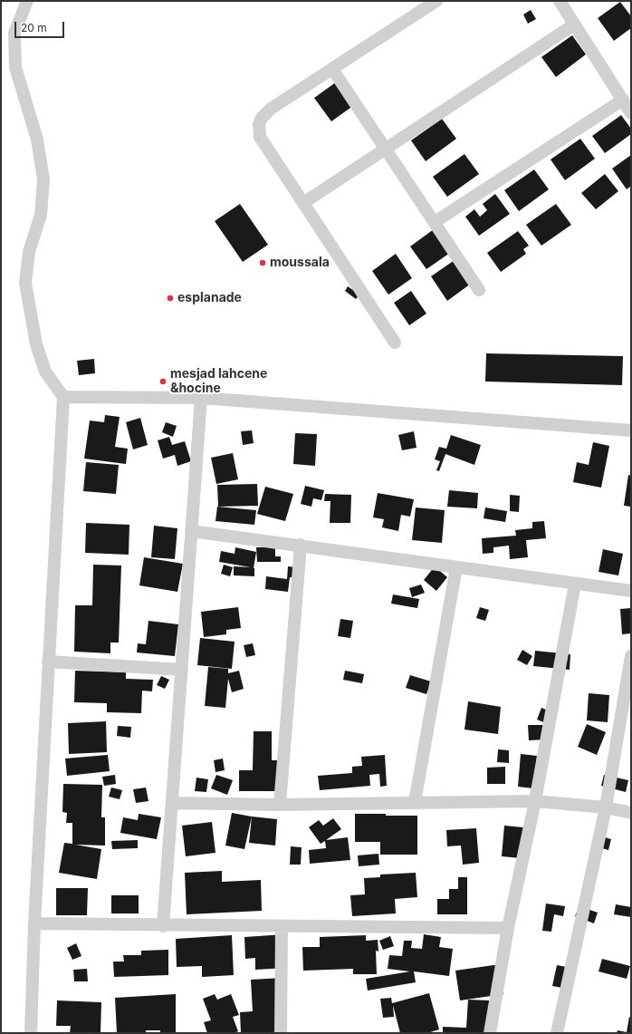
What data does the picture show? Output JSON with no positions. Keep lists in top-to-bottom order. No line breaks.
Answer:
{"places":["moussala","esplanade","mesjad lahcene &hocine"],"scale_bar":"20 m"}
